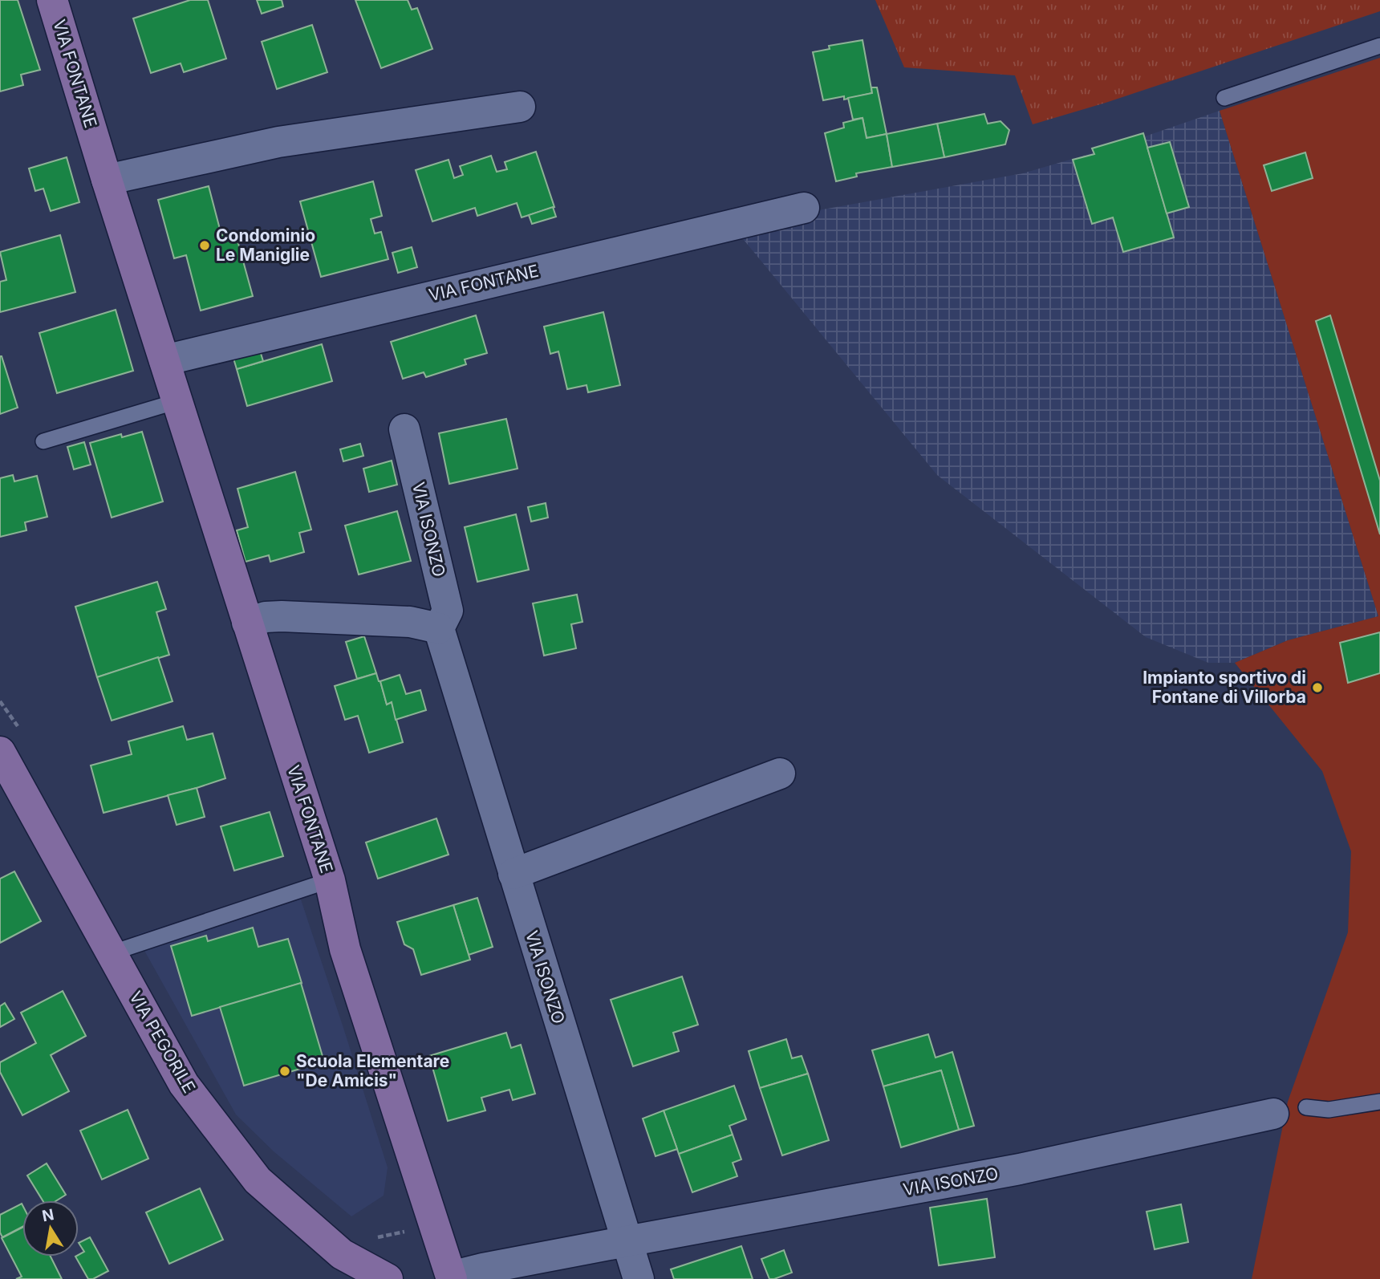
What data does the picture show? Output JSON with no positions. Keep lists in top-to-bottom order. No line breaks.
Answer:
{"streets":{"street":["VIA FONTANE","VIA ISONZO","VIA PEGORILE"]},"crossings":[["VIA FONTANE","VIA ISONZO"]],"places":["Condominio Le Maniglie","Impianto sportivo di Fontane di Villorba","Scuola Elementare \"De Amicis\""],"north":"top"}
